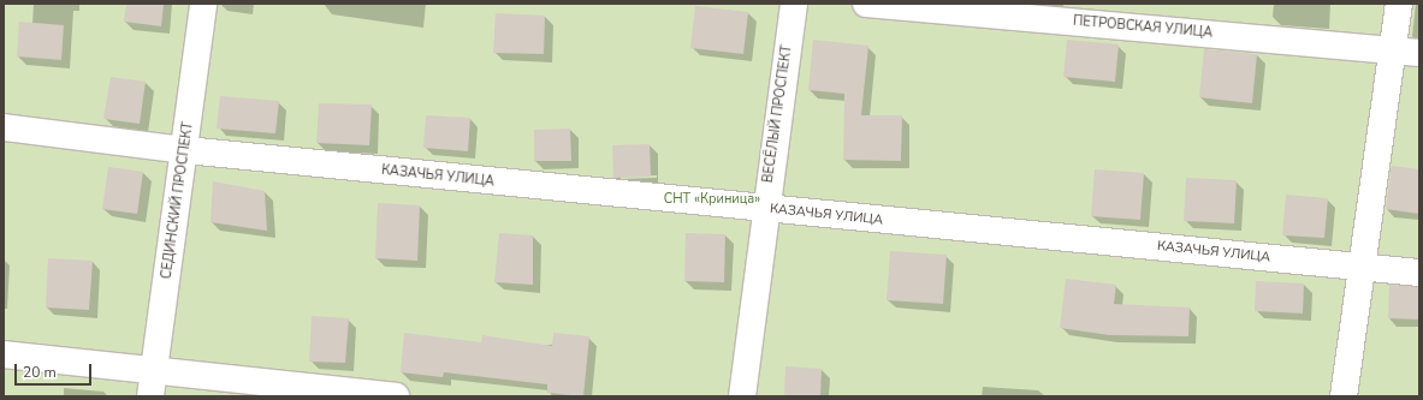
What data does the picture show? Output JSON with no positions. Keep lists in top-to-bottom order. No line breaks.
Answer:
{"streets":{"street":["ПЕТРОВСКАЯ УЛИЦА","ВЕСЁЛЫЙ ПРОСПЕКТ","КАЗАЧЬЯ УЛИЦА","СЕДИНСКИЙ ПРОСПЕКТ"]},"crossings":[["ВЕСЁЛЫЙ ПРОСПЕКТ","КАЗАЧЬЯ УЛИЦА"],["КАЗАЧЬЯ УЛИЦА","СЕДИНСКИЙ ПРОСПЕКТ"]],"parks":["СНТ «Криница»"],"scale_bar":"20 m"}
